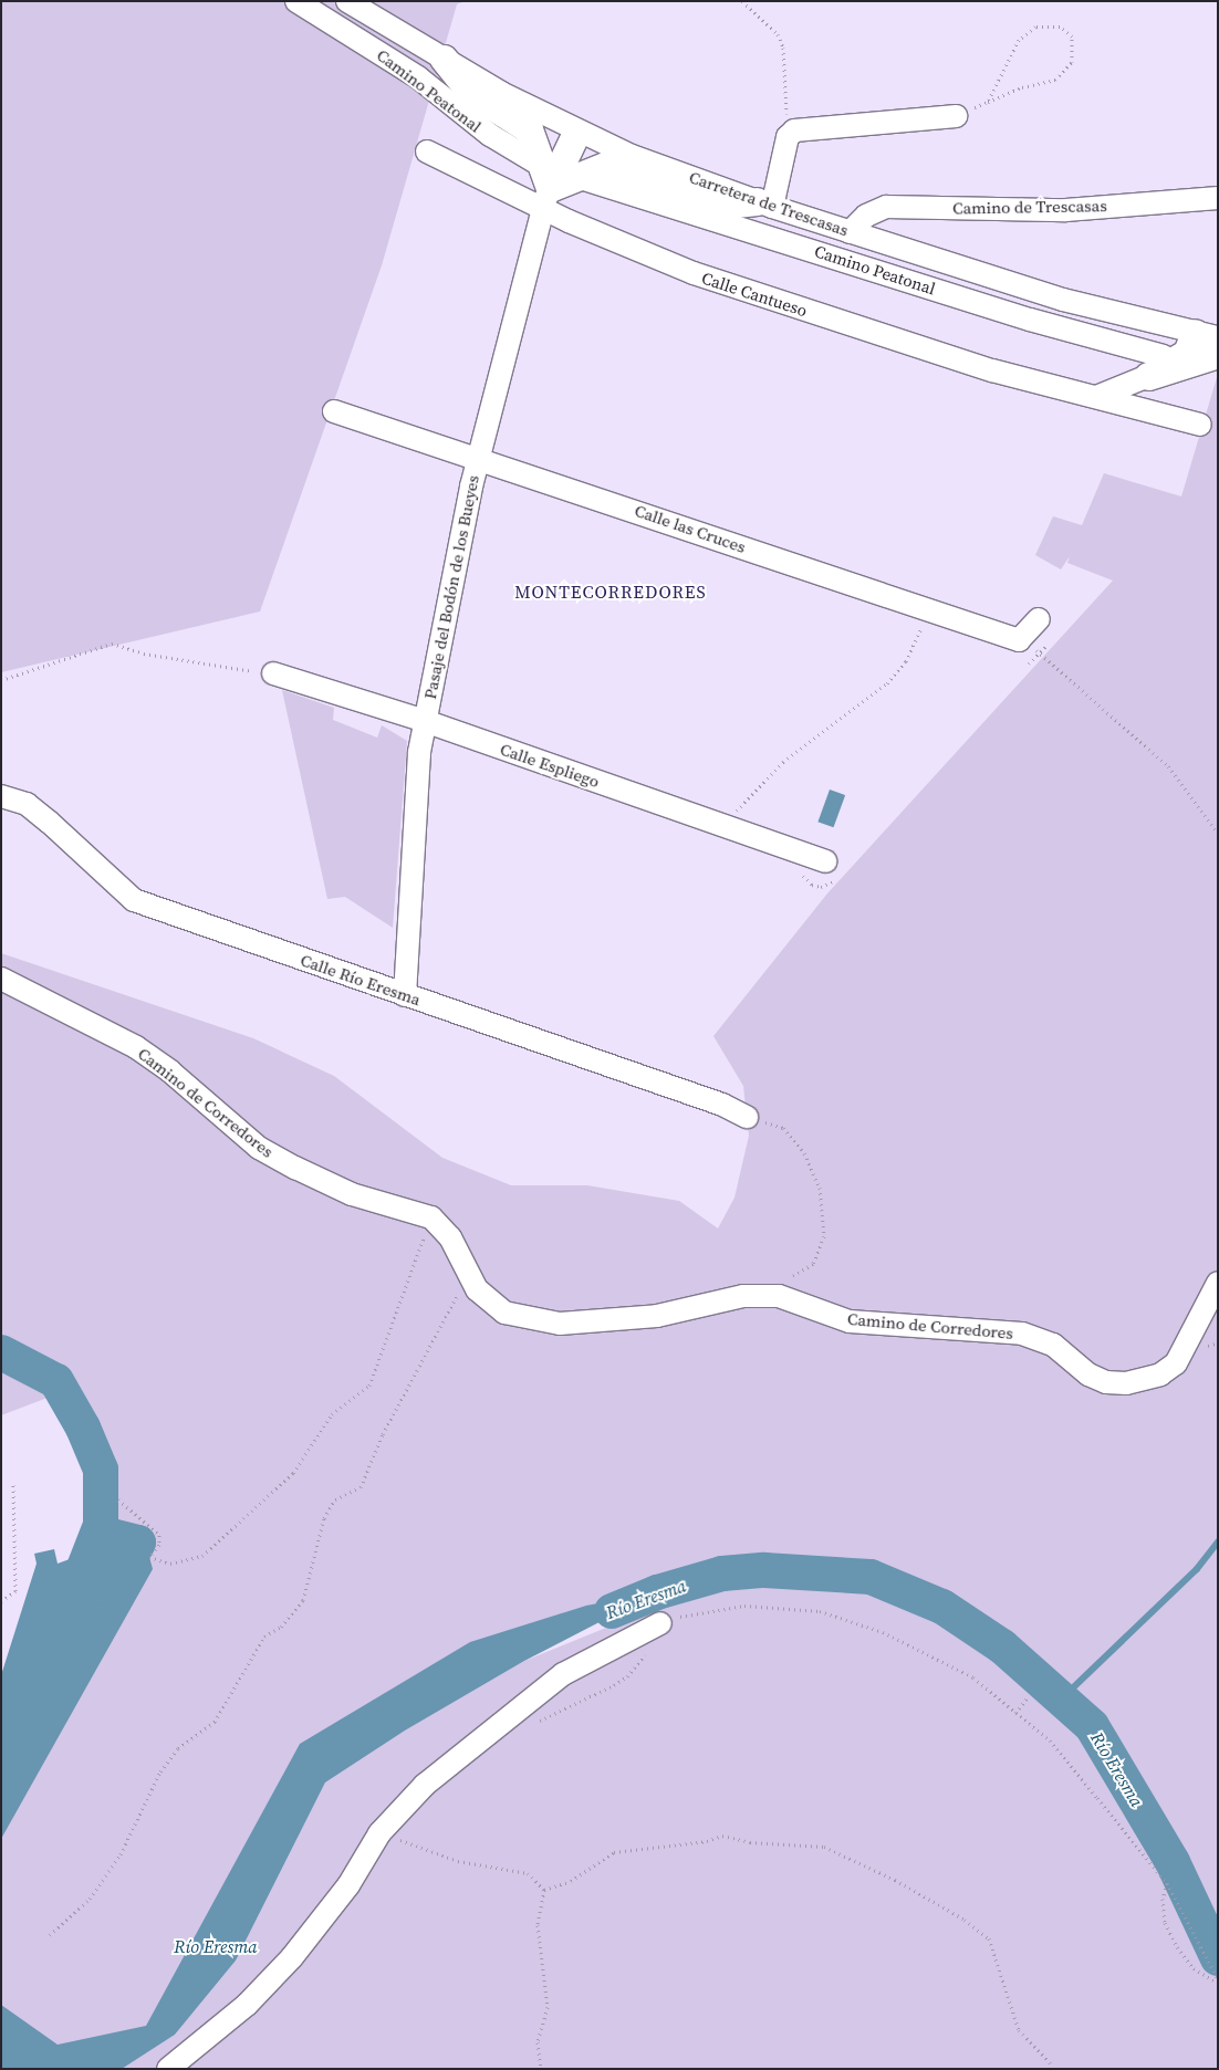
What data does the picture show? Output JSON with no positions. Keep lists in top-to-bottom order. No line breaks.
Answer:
{"streets":{"street":["Camino Peatonal","Carretera de Trescasas","Camino de Trescasas","Calle Cantueso","Calle las Cruces","Pasaje del Bodón de los Bueyes","Calle Espliego","Calle Río Eresma","Camino de Corredores"]},"crossings":[["Carretera de Trescasas","Camino de Trescasas"],["Calle Cantueso","Pasaje del Bodón de los Bueyes"],["Calle las Cruces","Pasaje del Bodón de los Bueyes"],["Pasaje del Bodón de los Bueyes","Calle Espliego"],["Pasaje del Bodón de los Bueyes","Calle Río Eresma"]],"districts":["MONTECORREDORES"],"water":["Río Eresma"]}
